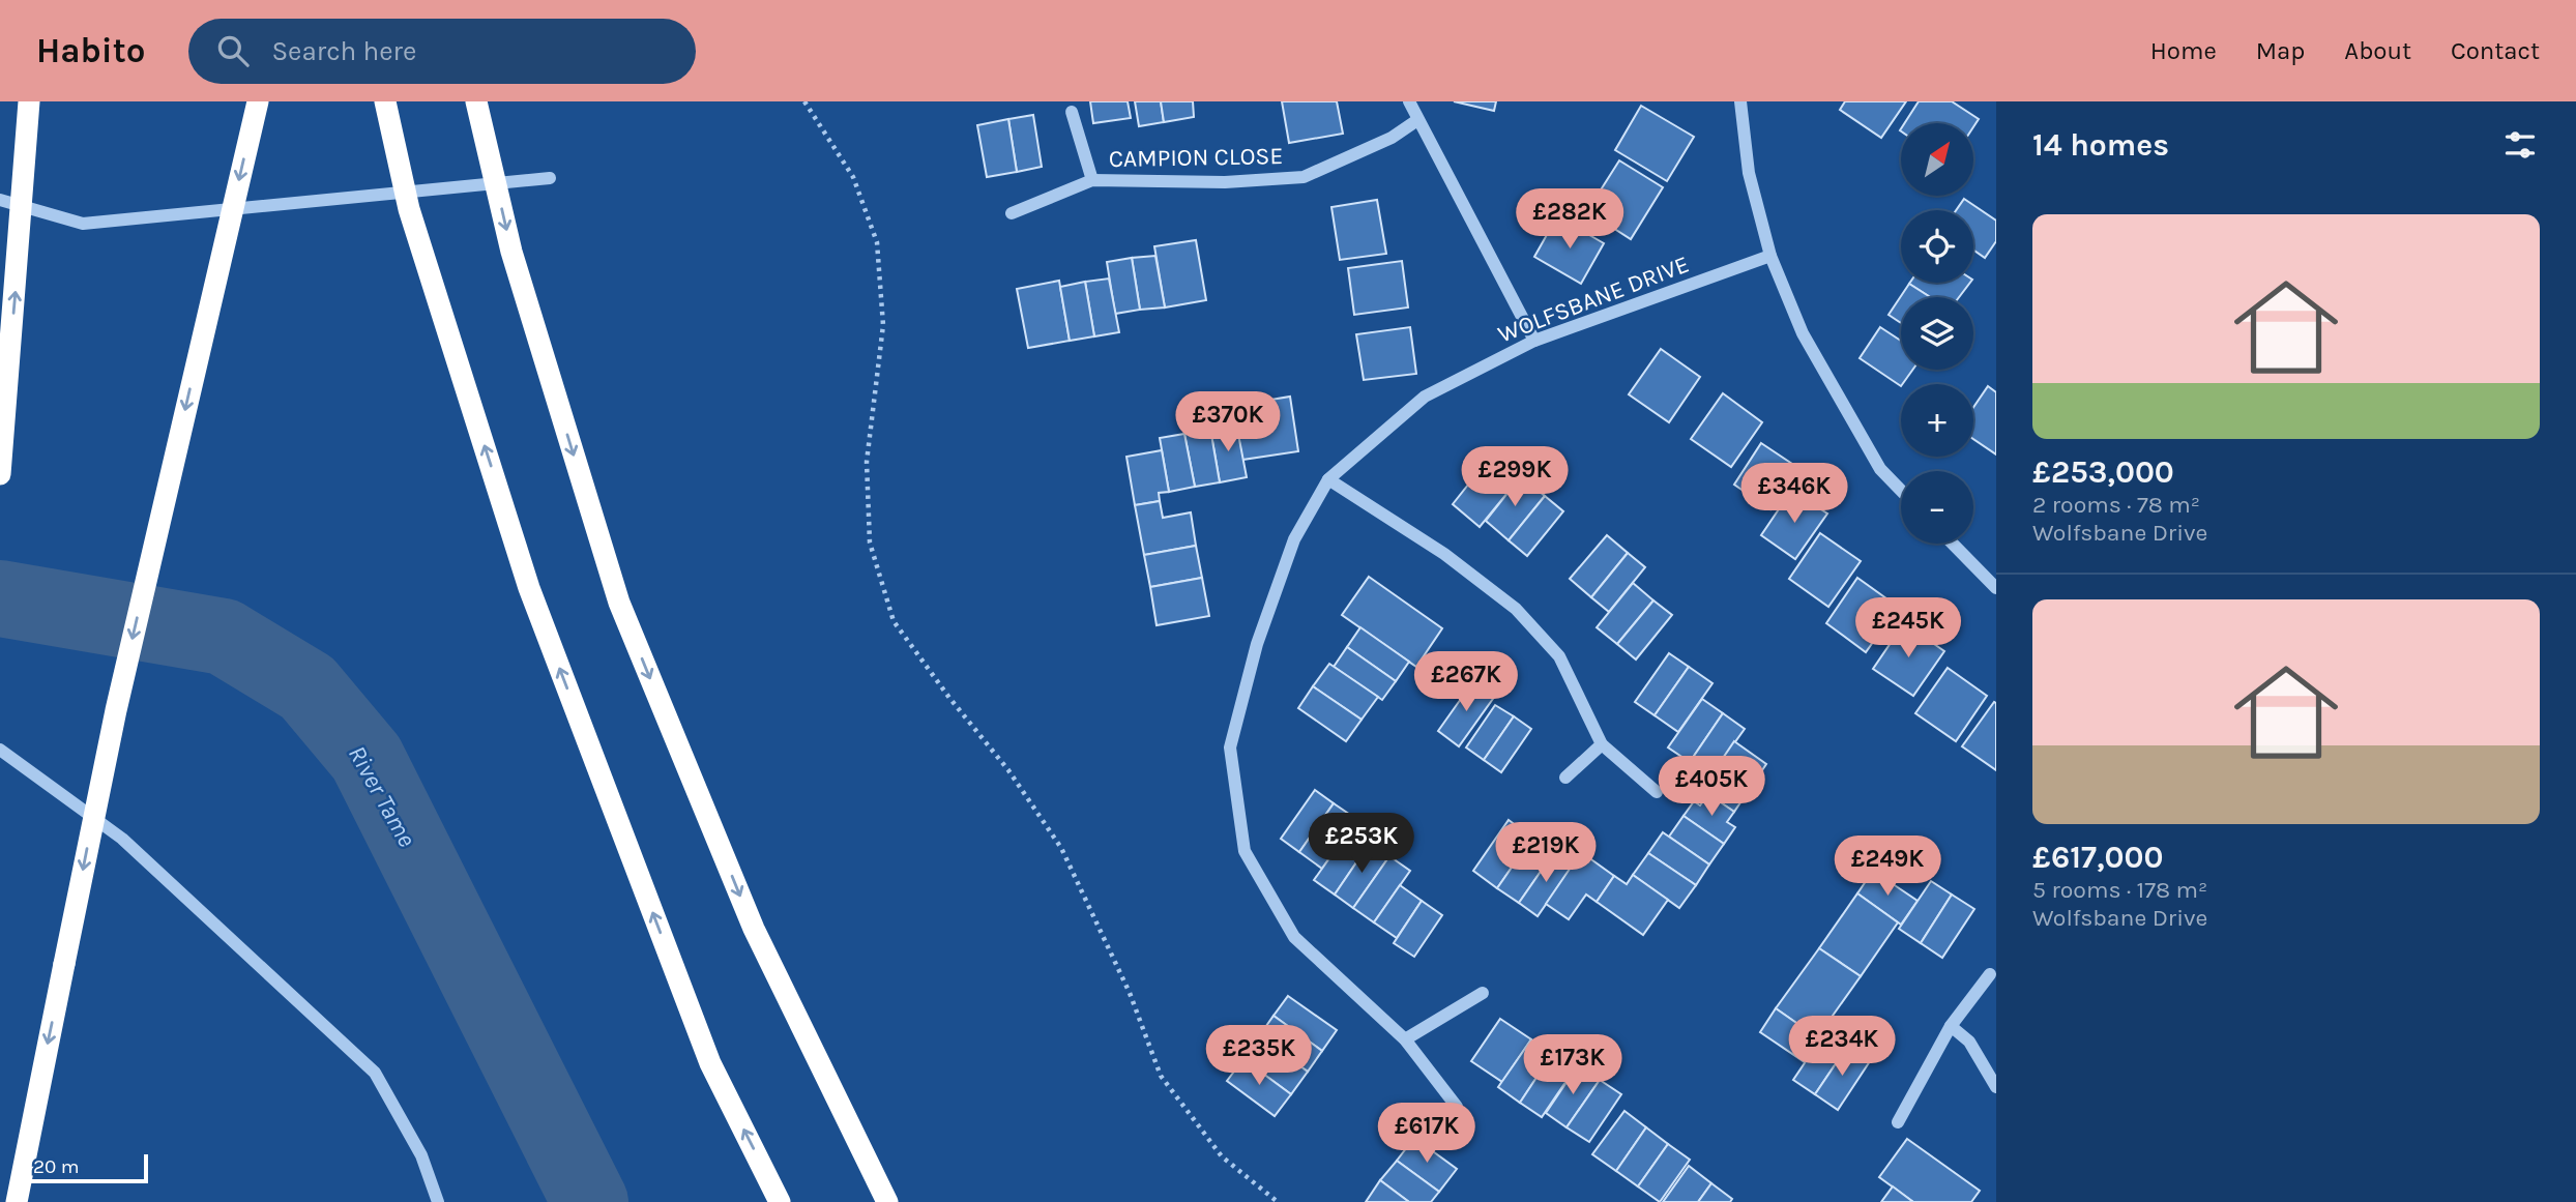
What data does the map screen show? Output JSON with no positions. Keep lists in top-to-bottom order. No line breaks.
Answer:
{"streets":{"street":["CAMPION CLOSE","WOLFSBANE DRIVE"]},"water":["River Tame"],"scale_bar":"20 m","north":"top right","page":{"header":"Habito","search":"Search here","nav":["Home","Map","About","Contact"],"heading":"14 homes","map_buttons":["+","−"],"price":["£282K","£370K","£299K","£346K","£245K","£267K","£405K","£253K","£219K","£249K","£234K","£235K","£173K","£617K"],"list":[{"name":"£253,000","note":"2 rooms · 78 m² · Wolfsbane Drive"},{"name":"£617,000","note":"5 rooms · 178 m² · Wolfsbane Drive"}],"scale":"20 m"}}
